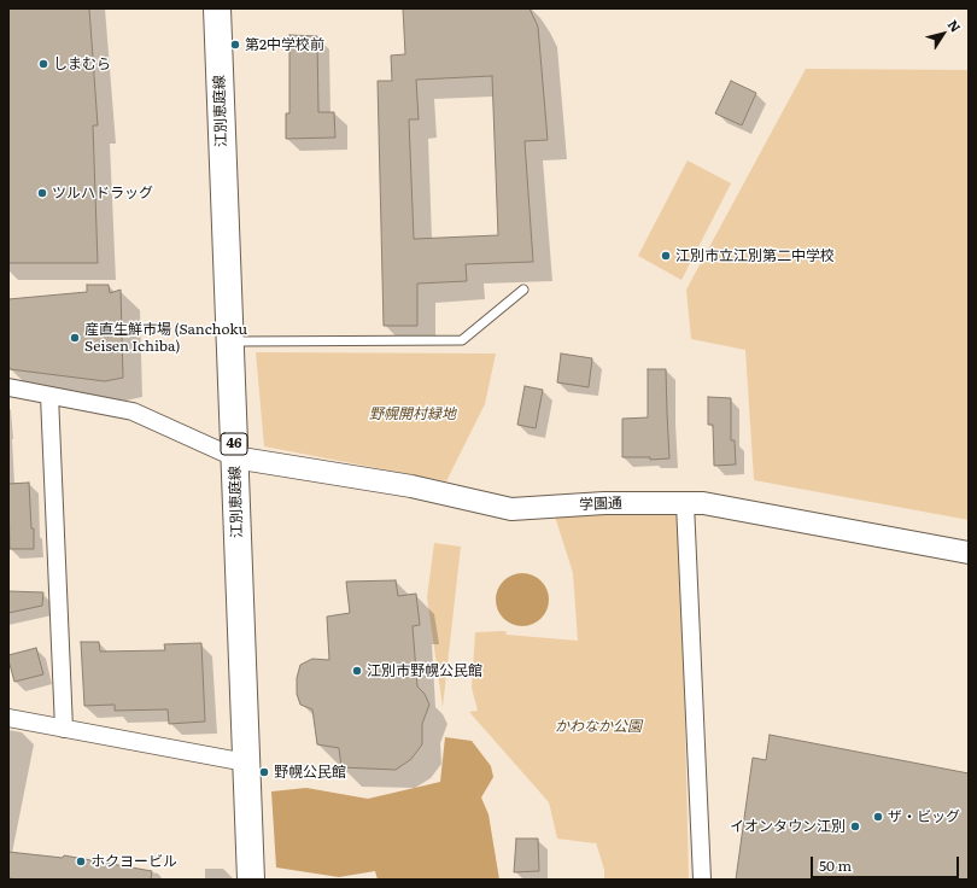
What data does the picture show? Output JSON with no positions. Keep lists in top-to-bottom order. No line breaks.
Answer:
{"streets":{"main road":["江別恵庭線","46"],"street":["学園通"]},"crossings":[["江別恵庭線","学園通"]],"parks":["野幌開村緑地","かわなか公園"],"places":["第2中学校前","しまむら","ツルハドラッグ","江別市立江別第二中学校","産直生鮮市場 (Sanchoku Seisen Ichiba)","江別市野幌公民館","野幌公民館","ザ・ビッグ","イオンタウン江別","ホクヨービル"],"scale_bar":"50 m","north":"top right"}
